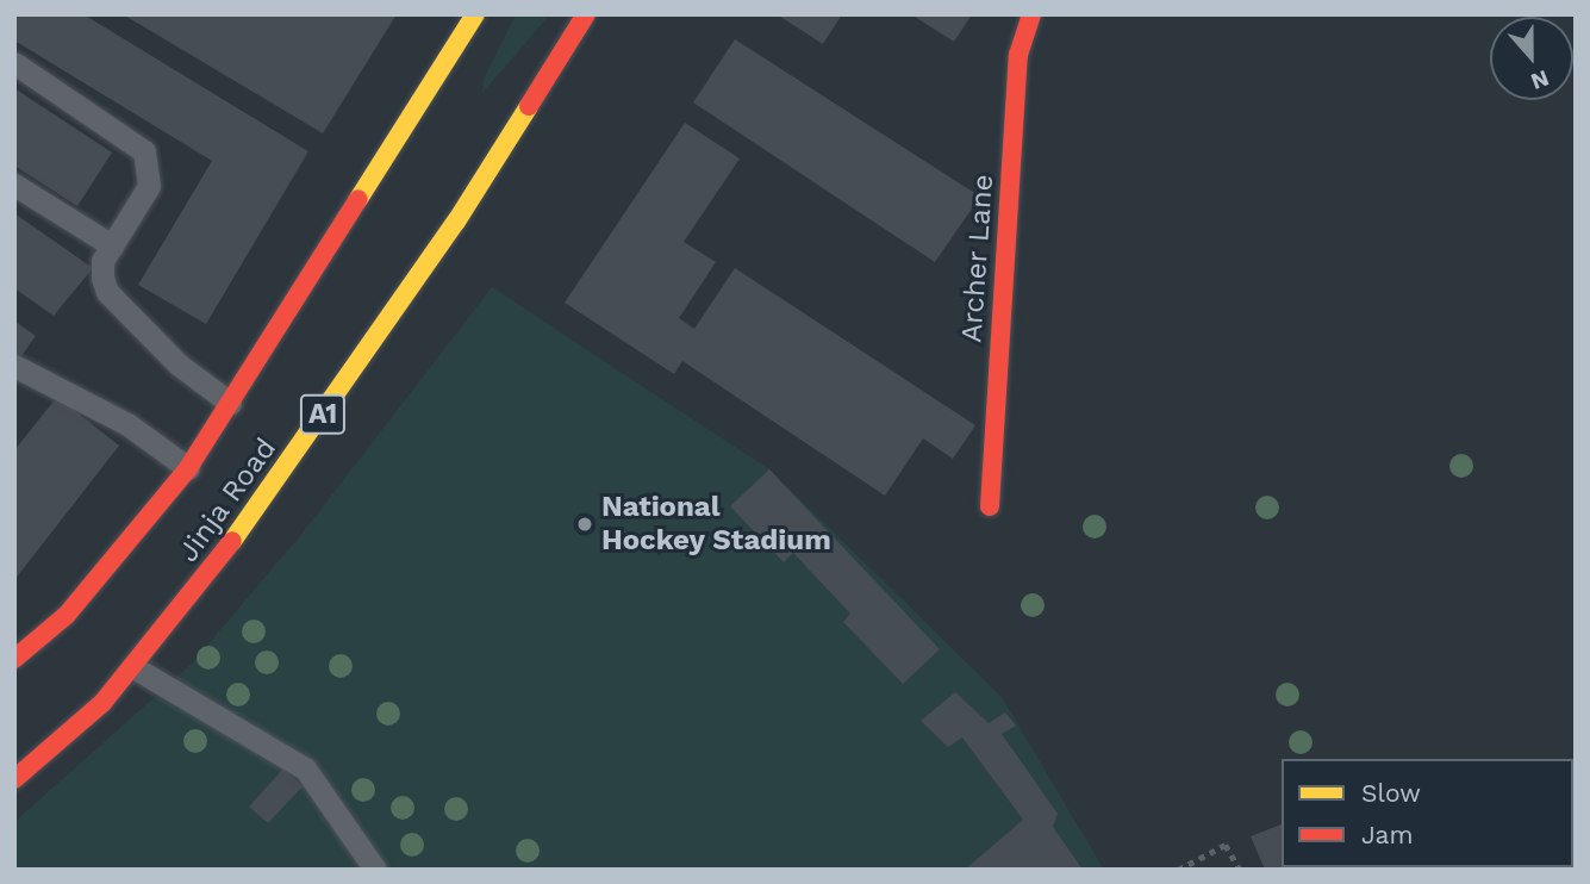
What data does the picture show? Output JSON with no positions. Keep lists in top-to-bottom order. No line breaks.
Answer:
{"streets":{"main road":["Archer Lane","A1","Jinja Road"]},"places":["National Hockey Stadium"],"legend":["Slow","Jam"],"north":"bottom"}
